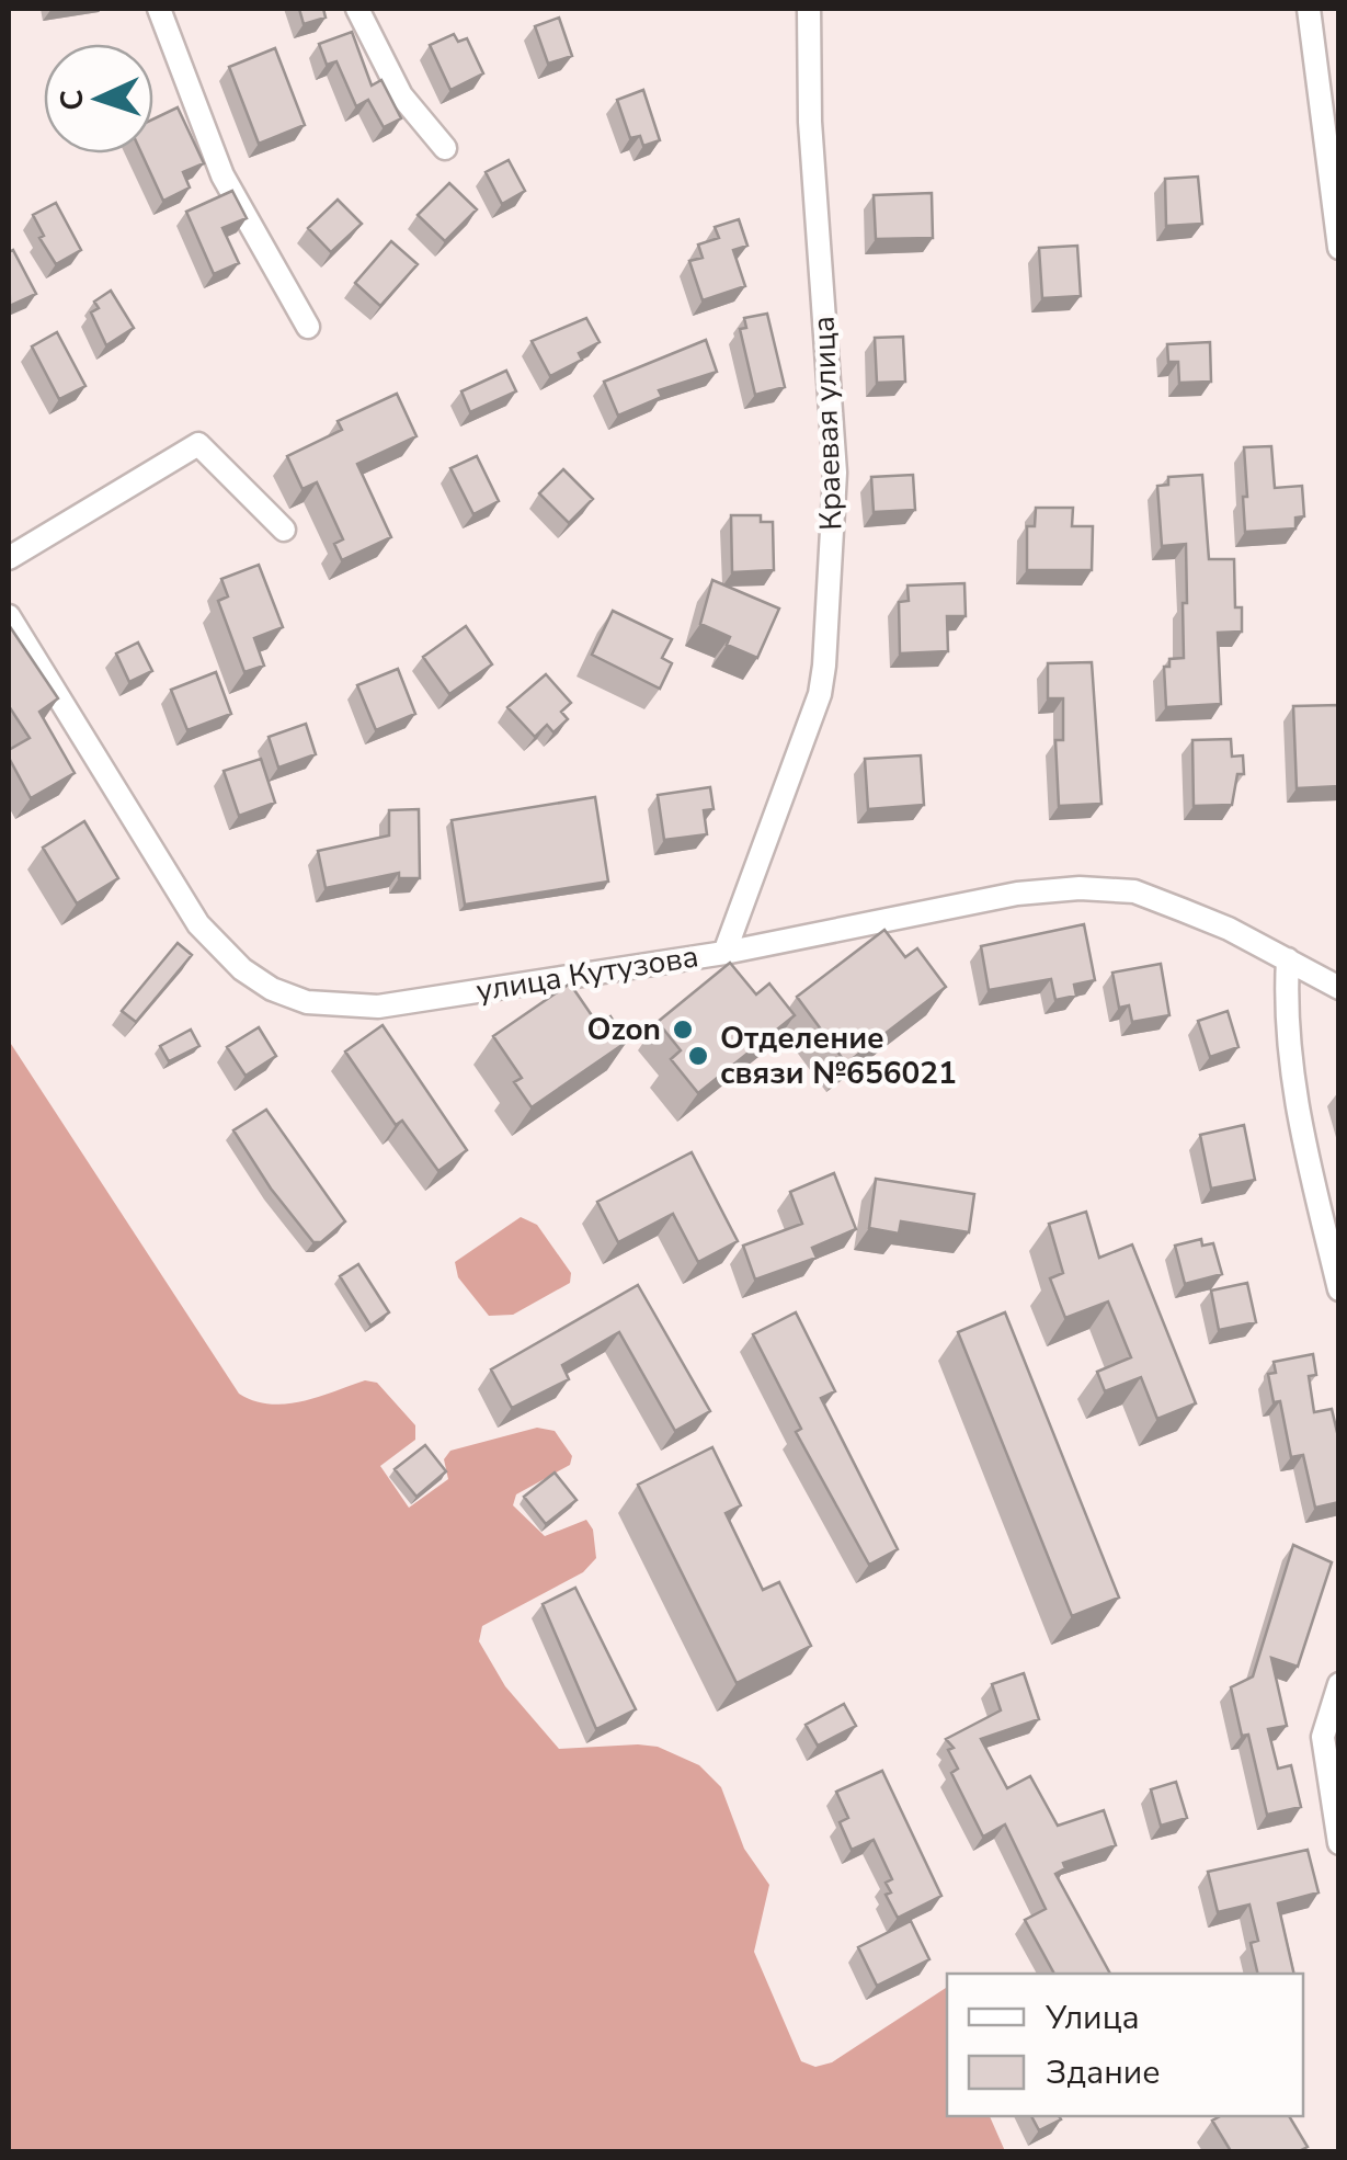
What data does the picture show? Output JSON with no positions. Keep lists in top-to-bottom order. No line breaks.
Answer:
{"streets":{"street":["Краевая улица","улица Кутузова"]},"crossings":[["Краевая улица","улица Кутузова"]],"places":["Ozon","Отделение связи №656021"],"legend":["Улица","Здание"],"north":"left"}
